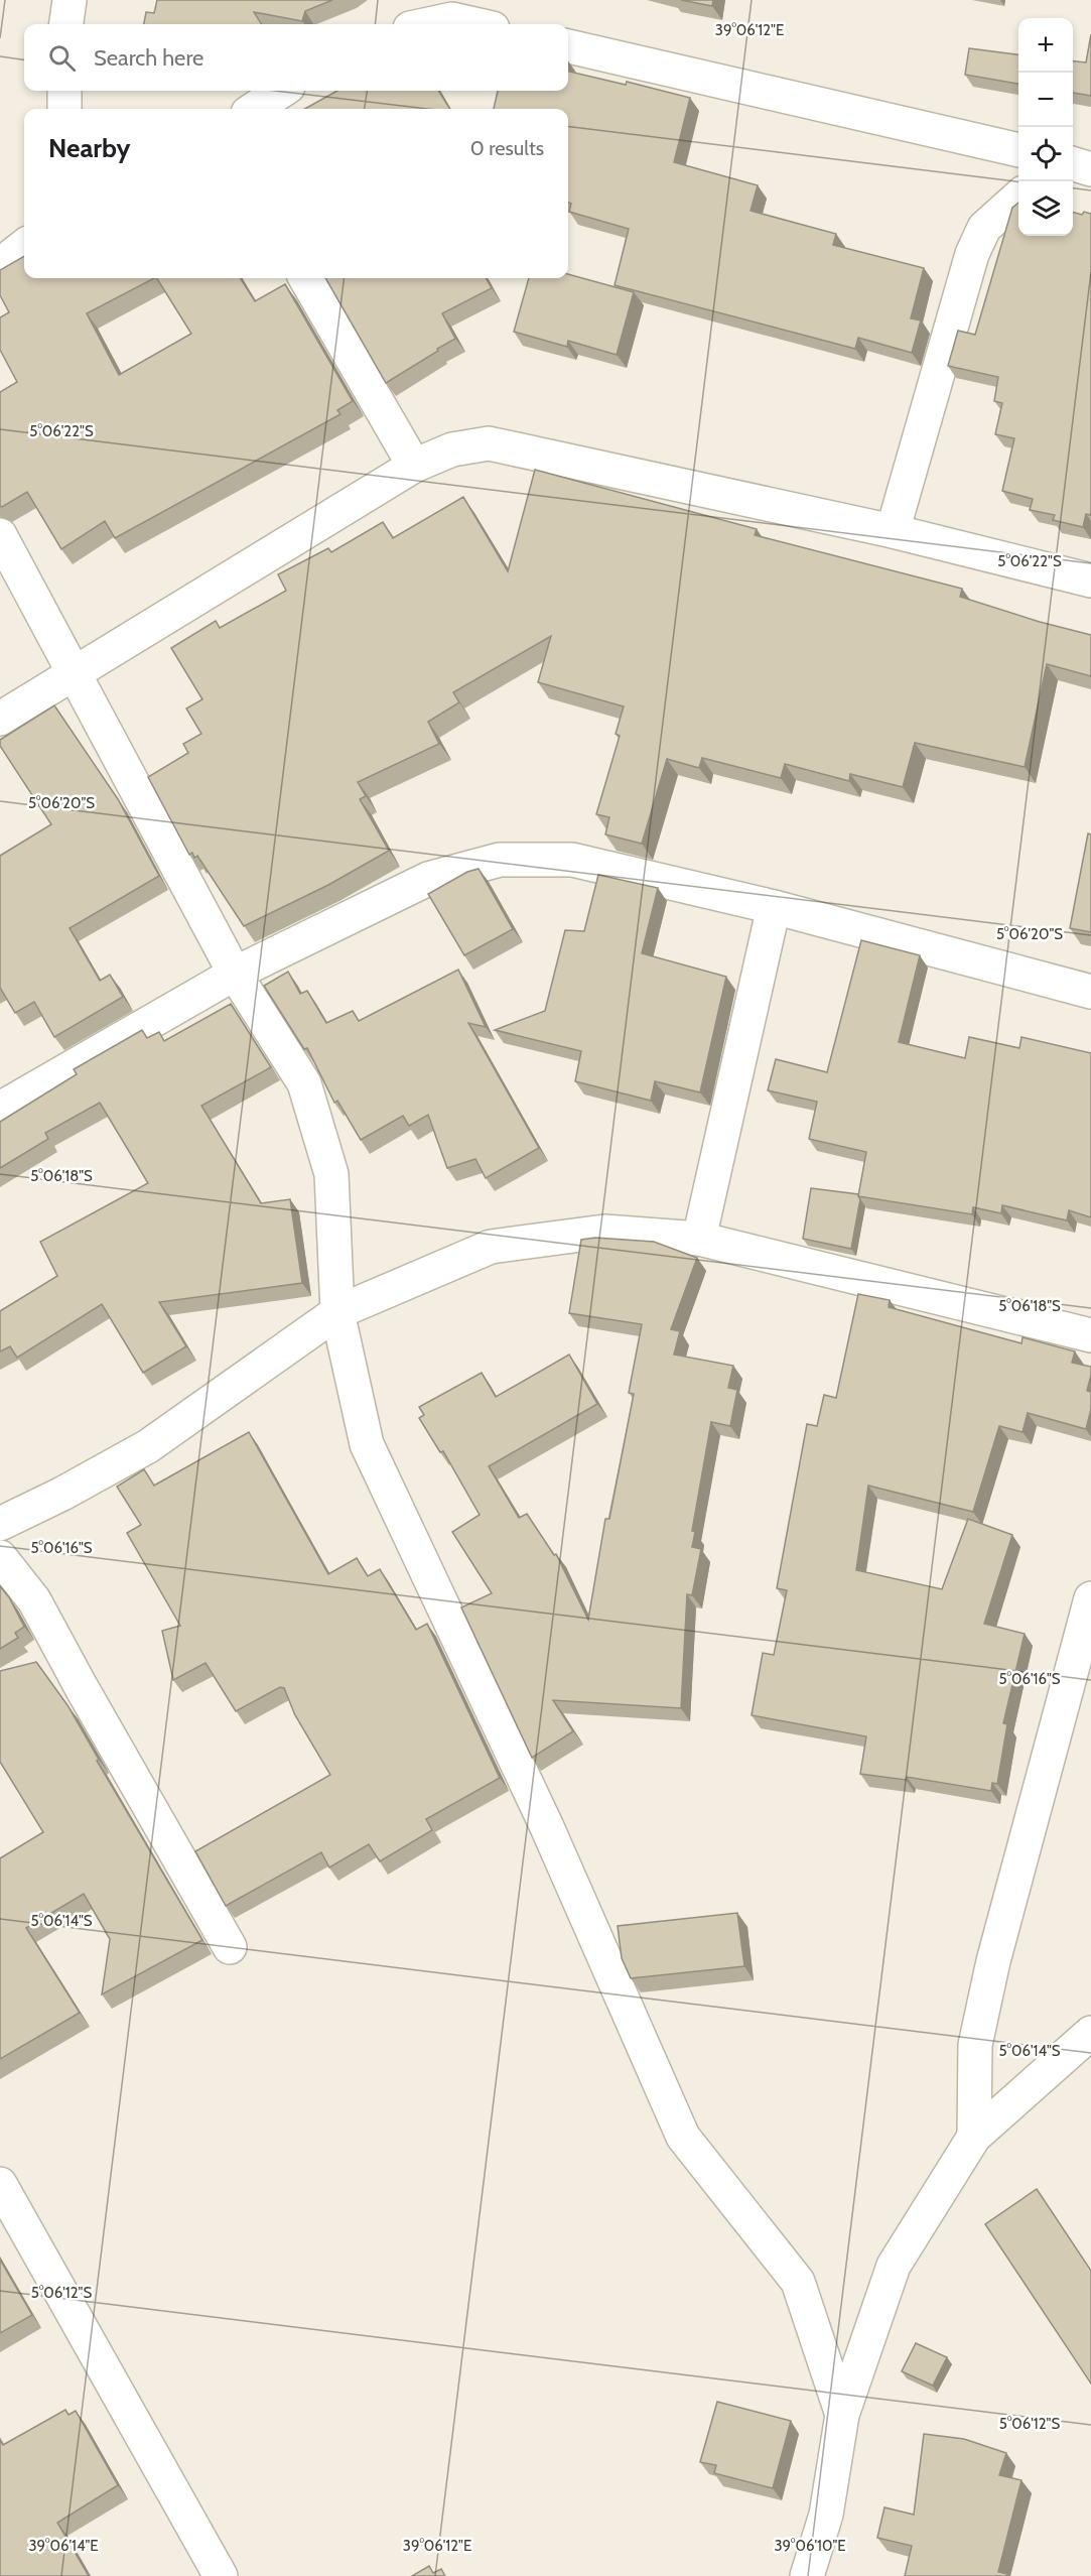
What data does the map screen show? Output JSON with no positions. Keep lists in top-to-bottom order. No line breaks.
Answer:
{"page":{"map_buttons":["+","−"],"search":"Search here","heading":["Nearby","0 results"]},"coordinates":["39°06'12\"E","5°06'22\"S","5°06'20\"S","5°06'18\"S","5°06'16\"S","5°06'14\"S","5°06'12\"S","39°06'14\"E","39°06'10\"E"]}
